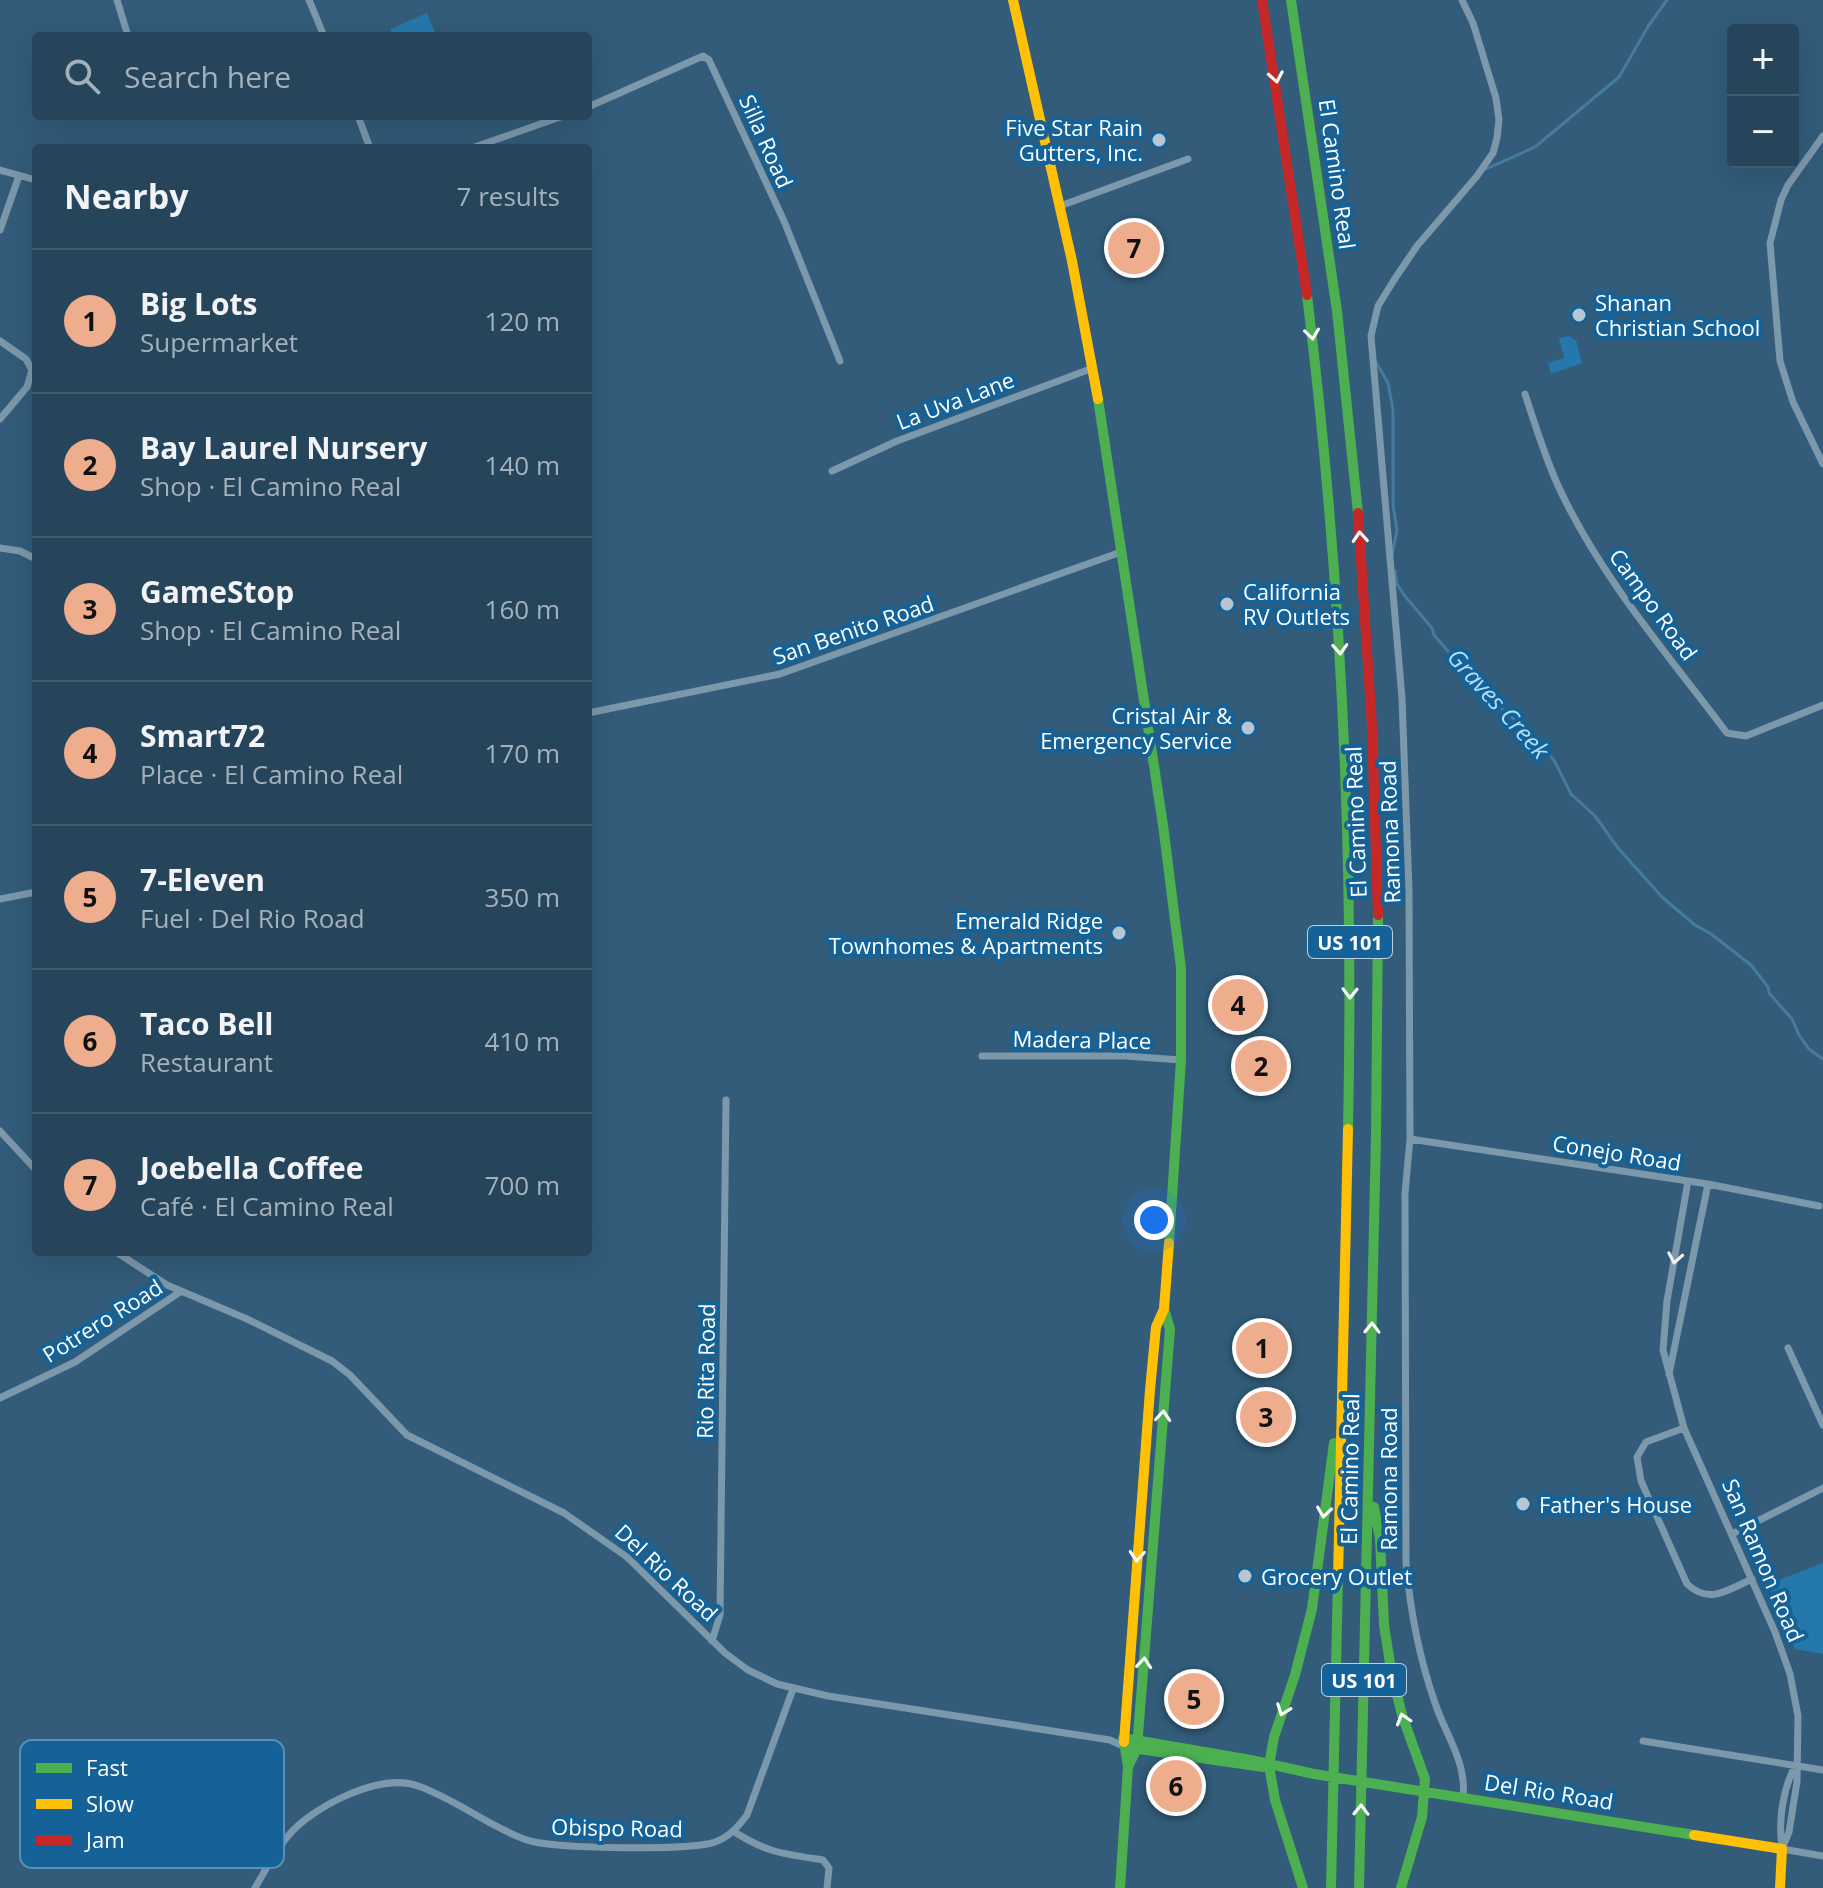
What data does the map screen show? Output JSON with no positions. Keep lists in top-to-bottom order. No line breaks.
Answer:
{"streets":{"main road":["El Camino Real","US 101","San Ramon Road","Del Rio Road"],"street":["Silla Road","La Uva Lane","Campo Road","San Benito Road","Ramona Road","Madera Place","Conejo Road","Potrero Road","Rio Rita Road","Obispo Road"]},"crossings":[["Ramona Road","Conejo Road"],["Ramona Road","Del Rio Road"],["Conejo Road","San Ramon Road"],["Potrero Road","Del Rio Road"],["Rio Rita Road","Del Rio Road"],["San Ramon Road","Del Rio Road"]],"water":["Graves Creek"],"places":["Five Star Rain Gutters, Inc.","Shanan Christian School","California RV Outlets","Cristal Air & Emergency Service","Emerald Ridge Townhomes & Apartments","Father's House","Grocery Outlet"],"legend":["Fast","Slow","Jam"],"page":{"map_buttons":["+","−"],"search":"Search here","heading":["Nearby","7 results"],"pins":["7","4","2","1","3","5","6"],"list":[{"mark":"1","name":"Big Lots","note":"Supermarket","value":"120 m"},{"mark":"2","name":"Bay Laurel Nursery","note":"Shop · El Camino Real","value":"140 m"},{"mark":"3","name":"GameStop","note":"Shop · El Camino Real","value":"160 m"},{"mark":"4","name":"Smart72","note":"Place · El Camino Real","value":"170 m"},{"mark":"5","name":"7-Eleven","note":"Fuel · Del Rio Road","value":"350 m"},{"mark":"6","name":"Taco Bell","note":"Restaurant","value":"410 m"},{"mark":"7","name":"Joebella Coffee","note":"Café · El Camino Real","value":"700 m"}]}}
